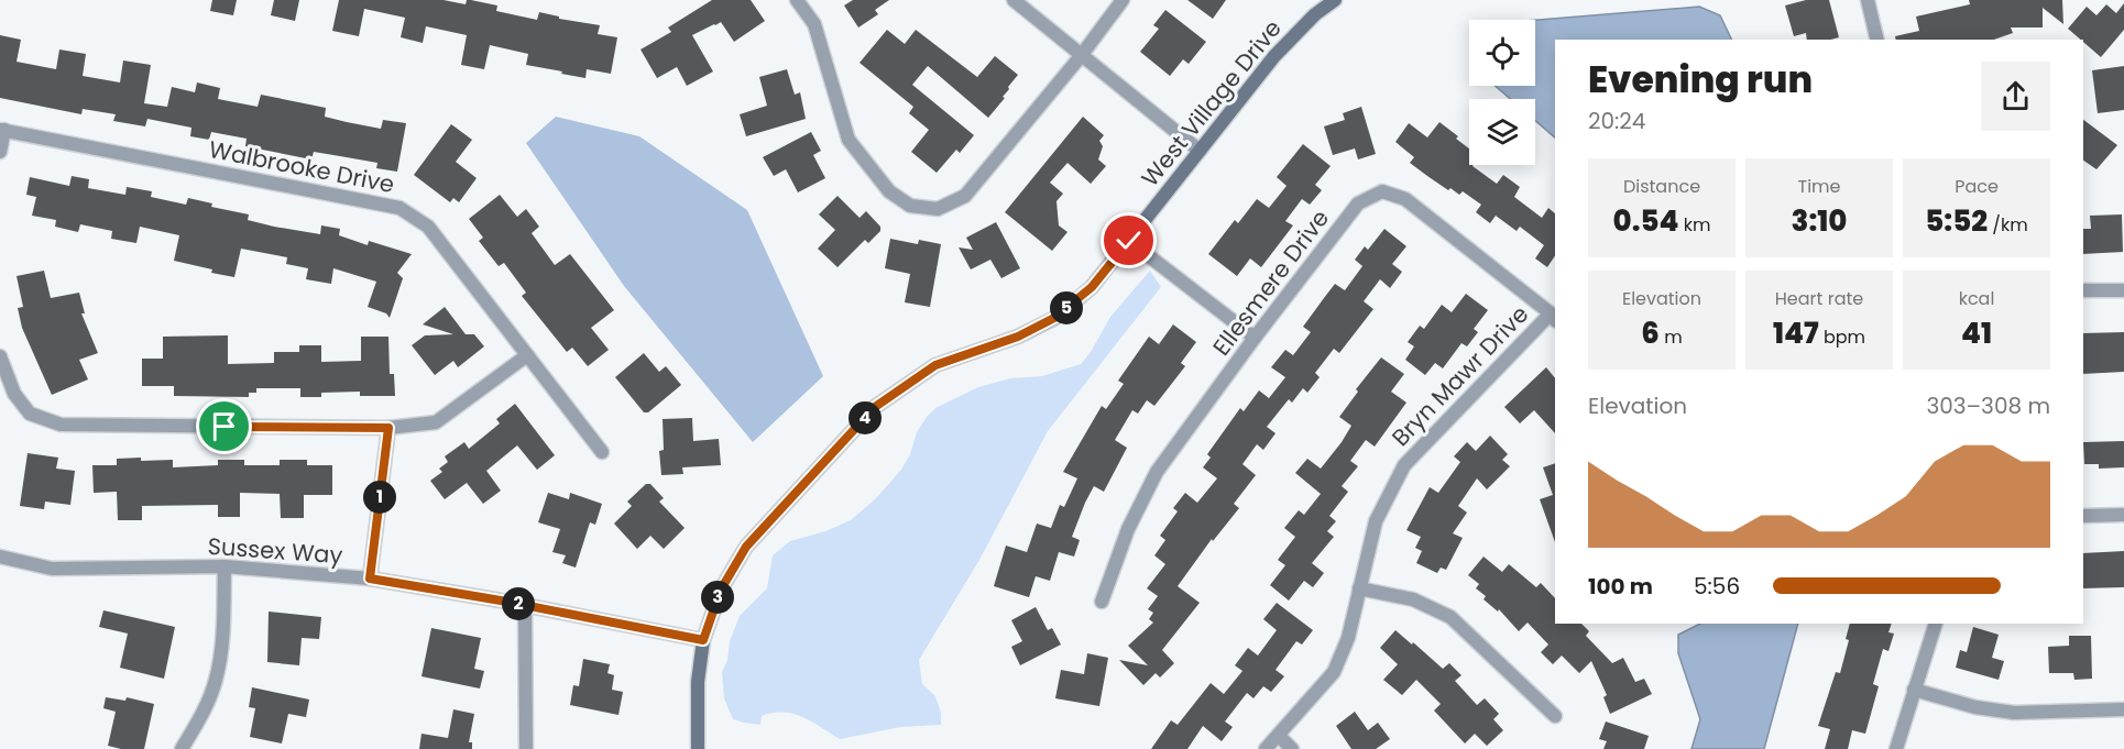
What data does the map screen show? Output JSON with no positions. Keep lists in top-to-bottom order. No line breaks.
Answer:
{"streets":{"street":["West Village Drive","Walbrooke Drive","Ellesmere Drive","Bryn Mawr Drive","Sussex Way"]},"crossings":[["West Village Drive","Sussex Way"],["Ellesmere Drive","Bryn Mawr Drive"]],"page":{"heading":["Evening run","20:24"],"stats":[["Distance","0.54 km"],["Time","3:10"],["Pace","5:52 /km"],["Elevation","6 m"],["Heart rate","147 bpm"],["kcal","41"]],"pins":["5","4","1","3","2"],"chart":["Elevation","303–308 m"],"list":[{"name":"100 m","note":"5:56"}]}}
